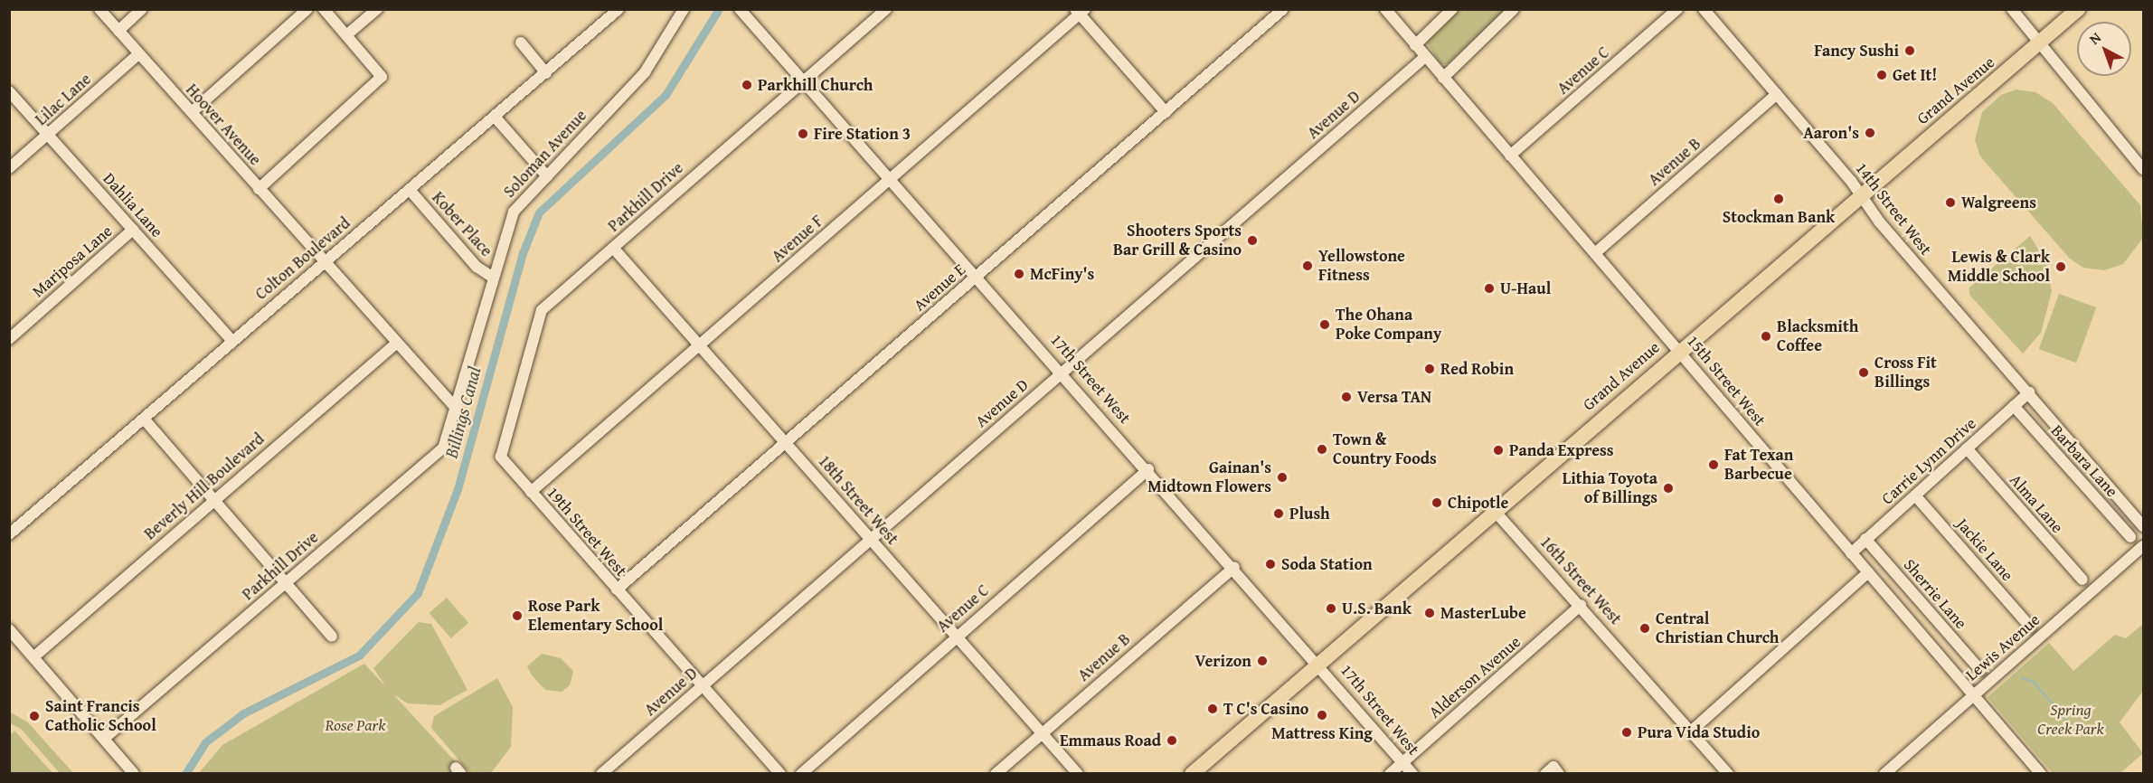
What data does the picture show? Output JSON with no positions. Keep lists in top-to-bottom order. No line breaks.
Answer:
{"streets":{"main road":["Grand Avenue"],"street":["Avenue C","Lilac Lane","Avenue D","Hoover Avenue","Soloman Avenue","Avenue B","Parkhill Drive","Dahlia Lane","14th Street West","Kober Place","Avenue F","Colton Boulevard","Mariposa Lane","Avenue E","17th Street West","15th Street West","Carrie Lynn Drive","Barbara Lane","Beverly Hill Boulevard","18th Street West","Alma Lane","19th Street West","Jackie Lane","16th Street West","Sherrie Lane","Lewis Avenue","Alderson Avenue"]},"crossings":[["Avenue C","17th Street West"],["Avenue C","15th Street West"],["Avenue C","18th Street West"],["Grand Avenue","14th Street West"],["Grand Avenue","17th Street West"],["Grand Avenue","15th Street West"],["Grand Avenue","16th Street West"],["Lilac Lane","Hoover Avenue"],["Lilac Lane","Dahlia Lane"],["Avenue D","17th Street West"],["Avenue D","15th Street West"],["Avenue D","18th Street West"],["Avenue D","19th Street West"],["Hoover Avenue","Colton Boulevard"],["Soloman Avenue","Parkhill Drive"],["Soloman Avenue","Kober Place"],["Avenue B","14th Street West"],["Avenue B","17th Street West"],["Avenue B","15th Street West"],["Avenue B","18th Street West"],["Parkhill Drive","17th Street West"],["Parkhill Drive","18th Street West"],["Parkhill Drive","19th Street West"],["Dahlia Lane","Colton Boulevard"],["Dahlia Lane","Mariposa Lane"],["14th Street West","Carrie Lynn Drive"],["Kober Place","Colton Boulevard"],["Avenue F","17th Street West"],["Avenue F","18th Street West"],["Avenue F","19th Street West"],["Avenue E","17th Street West"],["Avenue E","18th Street West"],["Avenue E","19th Street West"],["17th Street West","Alderson Avenue"],["15th Street West","Carrie Lynn Drive"],["15th Street West","Lewis Avenue"],["Carrie Lynn Drive","Barbara Lane"],["Carrie Lynn Drive","Alma Lane"],["Carrie Lynn Drive","Jackie Lane"],["Carrie Lynn Drive","Sherrie Lane"],["16th Street West","Alderson Avenue"]],"water":["Billings Canal"],"parks":["Spring Creek Park","Rose Park"],"places":["Fancy Sushi","Get It!","Parkhill Church","Aaron's","Fire Station 3","Stockman Bank","Walgreens","Shooters Sports Bar Grill & Casino","Yellowstone Fitness","Lewis & Clark Middle School","McFiny's","U-Haul","The Ohana Poke Company","Blacksmith Coffee","Red Robin","Cross Fit Billings","Versa TAN","Town & Country Foods","Panda Express","Fat Texan Barbecue","Gainan's Midtown Flowers","Lithia Toyota of Billings","Chipotle","Plush","Soda Station","U.S. Bank","MasterLube","Rose Park Elementary School","Central Christian Church","Verizon","T C's Casino","Mattress King","Saint Francis Catholic School","Pura Vida Studio","Emmaus Road"],"north":"top left"}
